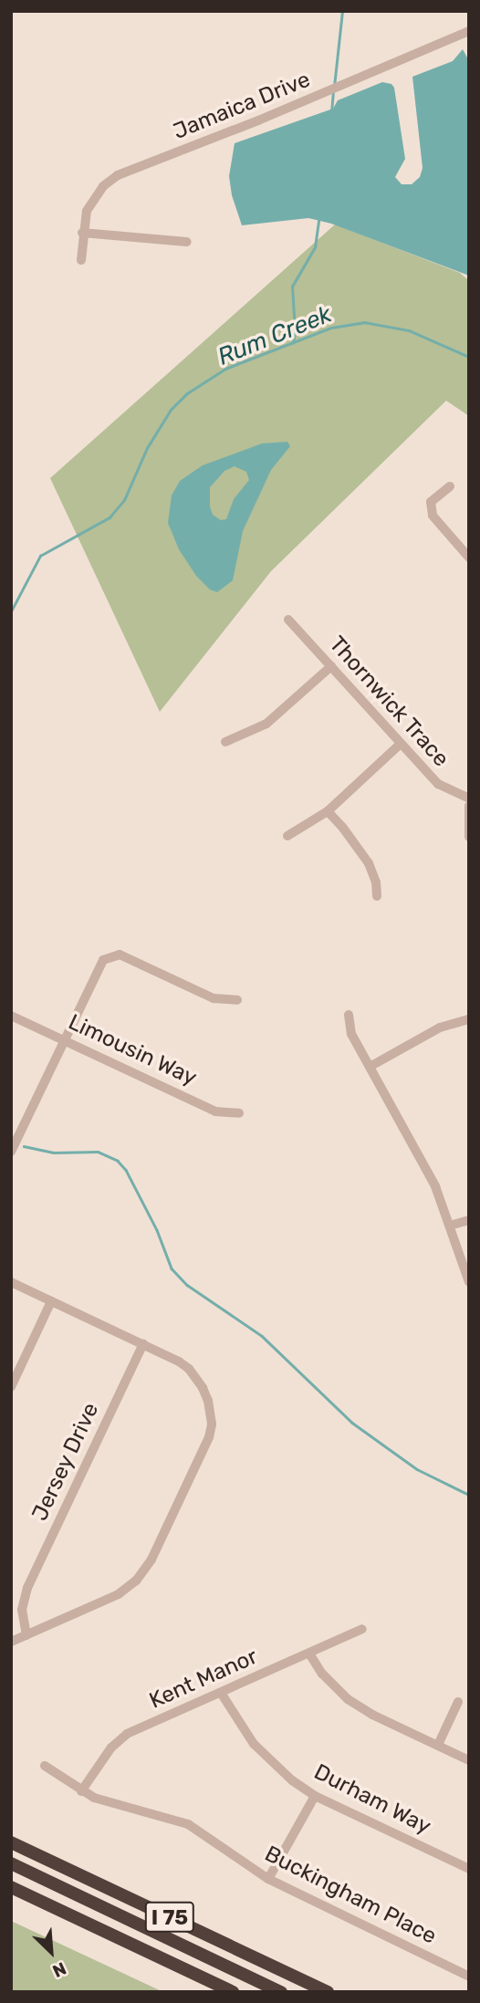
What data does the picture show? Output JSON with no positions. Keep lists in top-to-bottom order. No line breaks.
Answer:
{"streets":{"highway":["I 75"],"street":["Jamaica Drive","Thornwick Trace","Limousin Way","Jersey Drive","Kent Manor","Durham Way","Buckingham Place"]},"crossings":[["Kent Manor","Durham Way"],["Kent Manor","Buckingham Place"]],"water":["Rum Creek"],"north":"bottom right"}
